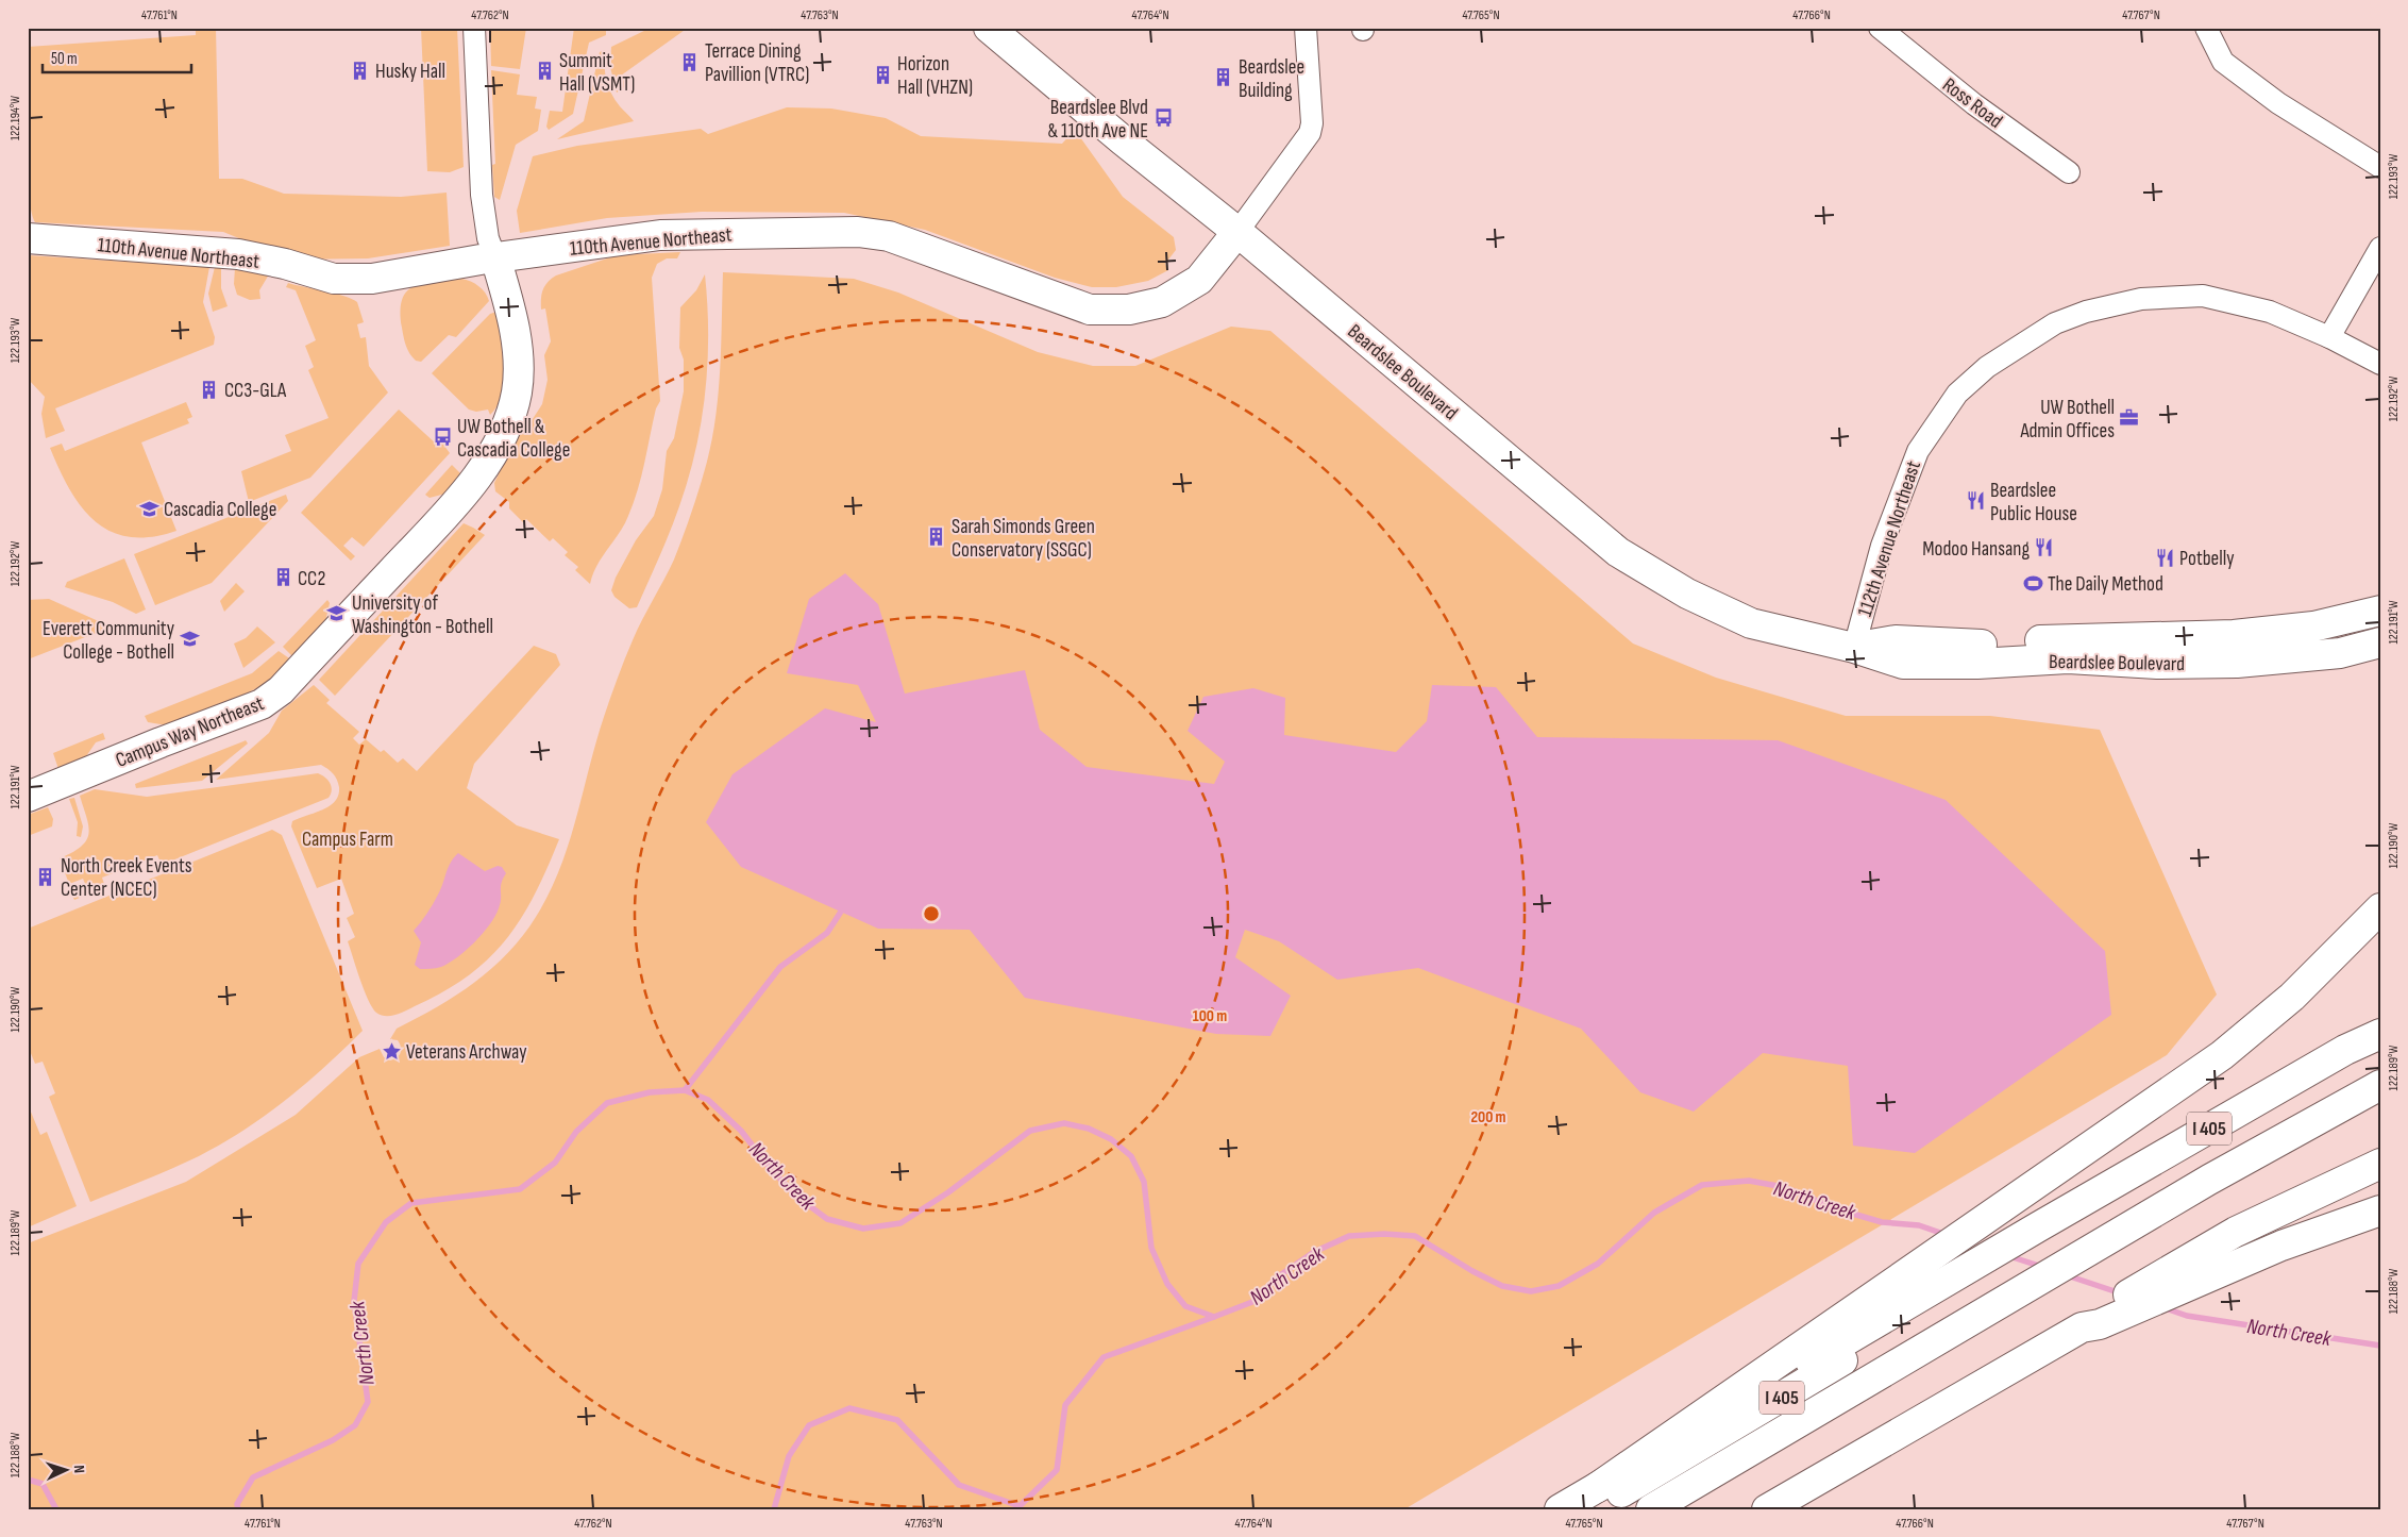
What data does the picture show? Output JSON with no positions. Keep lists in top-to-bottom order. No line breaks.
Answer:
{"streets":{"main road":["110th Avenue Northeast","Beardslee Boulevard","Campus Way Northeast","I 405"],"street":["Ross Road","112th Avenue Northeast"]},"crossings":[["110th Avenue Northeast","Beardslee Boulevard"],["110th Avenue Northeast","Campus Way Northeast"],["Beardslee Boulevard","112th Avenue Northeast"]],"water":["North Creek"],"parks":["Campus Farm"],"places":{"building":["Terrace Dining Pavillion (VTRC)","Husky Hall","Summit Hall (VSMT)","Horizon Hall (VHZN)","Beardslee Building","CC3-GLA","Sarah Simonds Green Conservatory (SSGC)","CC2","North Creek Events Center (NCEC)"],"bus stop":["Beardslee Blvd & 110th Ave NE","UW Bothell & Cascadia College"],"office":["UW Bothell Admin Offices"],"restaurant":["Beardslee Public House","Modoo Hansang","Potbelly"],"school or university":["Cascadia College","University of Washington - Bothell","Everett Community College - Bothell"],"sports":["The Daily Method"],"place":["Veterans Archway"]},"scale_bar":"50 m","north":"right","coordinates":["47.761°N","47.762°N","47.763°N","47.764°N","47.765°N","47.766°N","47.767°N","122.194°W","122.193°W","122.192°W","122.191°W","122.190°W","122.189°W","122.188°W"],"rings":["100 m","200 m"]}
